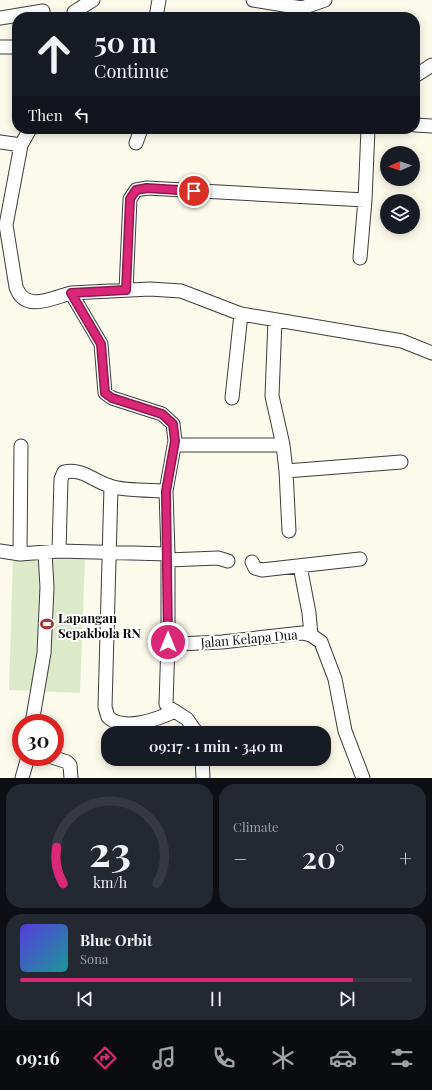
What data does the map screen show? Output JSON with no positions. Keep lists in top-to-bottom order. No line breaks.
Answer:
{"streets":{"street":["Jalan Kelapa Dua"]},"places":{"sports":["Lapangan Sepakbola RN"]},"north":"left","page":{"turn":["50 m","Continue"],"then":"Then","limit":"30","trip":"09:17 · 1 min · 340 m","tile":"Climate","heat":["−","20°","+"],"song":["Blue Orbit","Sona"],"tabs":"09:16","gauge":["23","km/h"]}}
